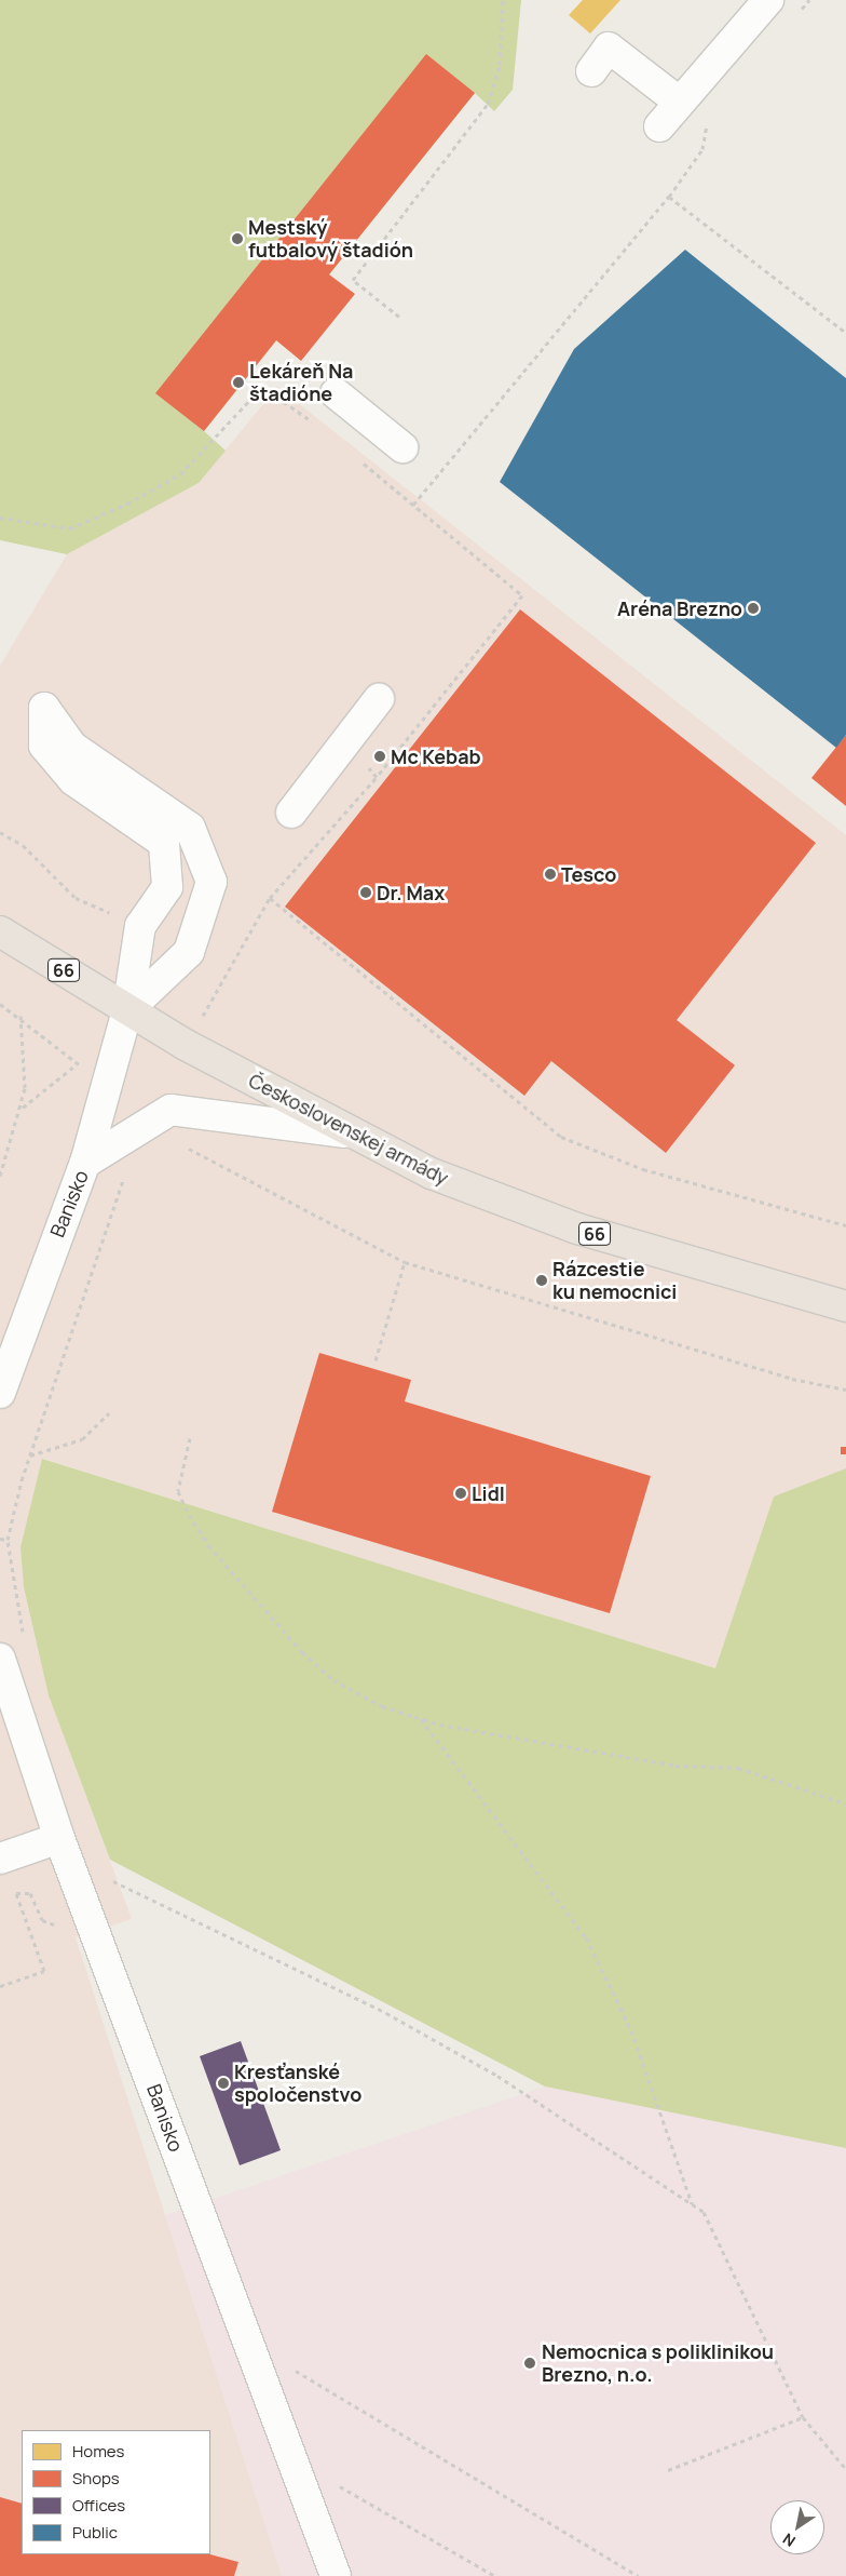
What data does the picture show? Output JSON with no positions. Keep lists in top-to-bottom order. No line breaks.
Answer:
{"streets":{"main road":["66","Československej armády"],"street":["Banisko"]},"crossings":[["Československej armády","Banisko"]],"places":["Mestský futbalový štadión","Lekáreň Na štadióne","Aréna Brezno","Mc Kebab","Tesco","Dr. Max","Rázcestie ku nemocnici","Lidl","Kresťanské spoločenstvo","Nemocnica s poliklinikou Brezno, n.o."],"legend":["Homes","Shops","Offices","Public"],"north":"bottom left"}
